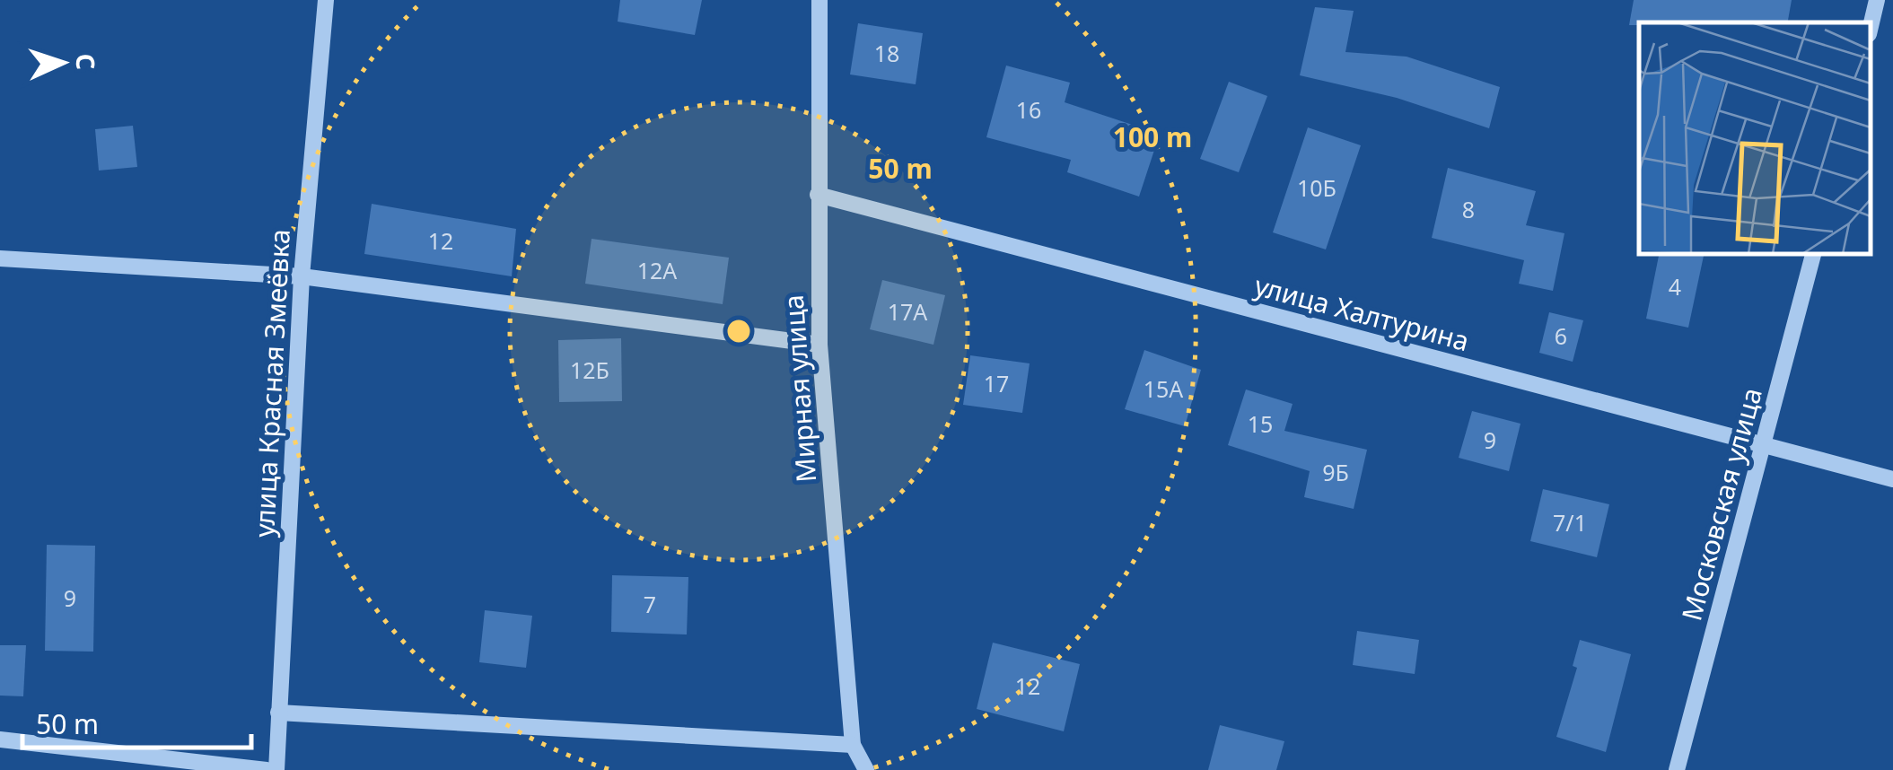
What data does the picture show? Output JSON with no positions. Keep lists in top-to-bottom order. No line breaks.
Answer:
{"streets":{"street":["улица Халтурина","улица Красная Змеёвка","Мирная улица","Московская улица"]},"crossings":[["улица Халтурина","Мирная улица"],["улица Халтурина","Московская улица"]],"house_numbers":["18","16","10Б","8","12","12А","4","17А","6","12Б","17","15А","15","9","9Б","7/1","9","7","12"],"scale_bar":"50 m","north":"right","rings":["100 m","50 m"]}
